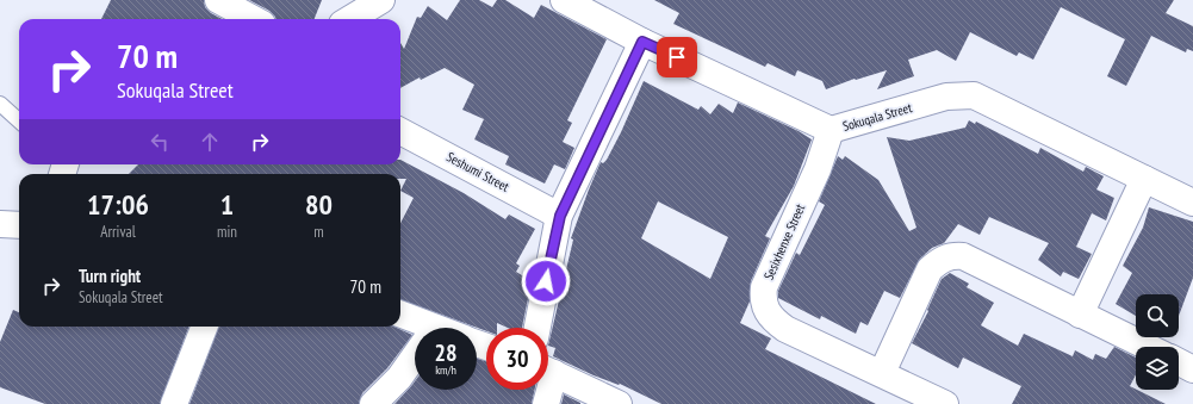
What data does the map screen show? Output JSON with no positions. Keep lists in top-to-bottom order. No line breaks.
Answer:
{"streets":{"street":["Sokuqala Street","Seshumi Street","Sesixhenxe Street"]},"crossings":[["Sokuqala Street","Sesixhenxe Street"]],"page":{"turn":["70 m","Sokuqala Street"],"eta":["17:06","Arrival","1","min","80","m"],"list":[{"name":"Turn right","note":"Sokuqala Street","value":"70 m"}],"speed":"28 km/h","limit":"30"}}
